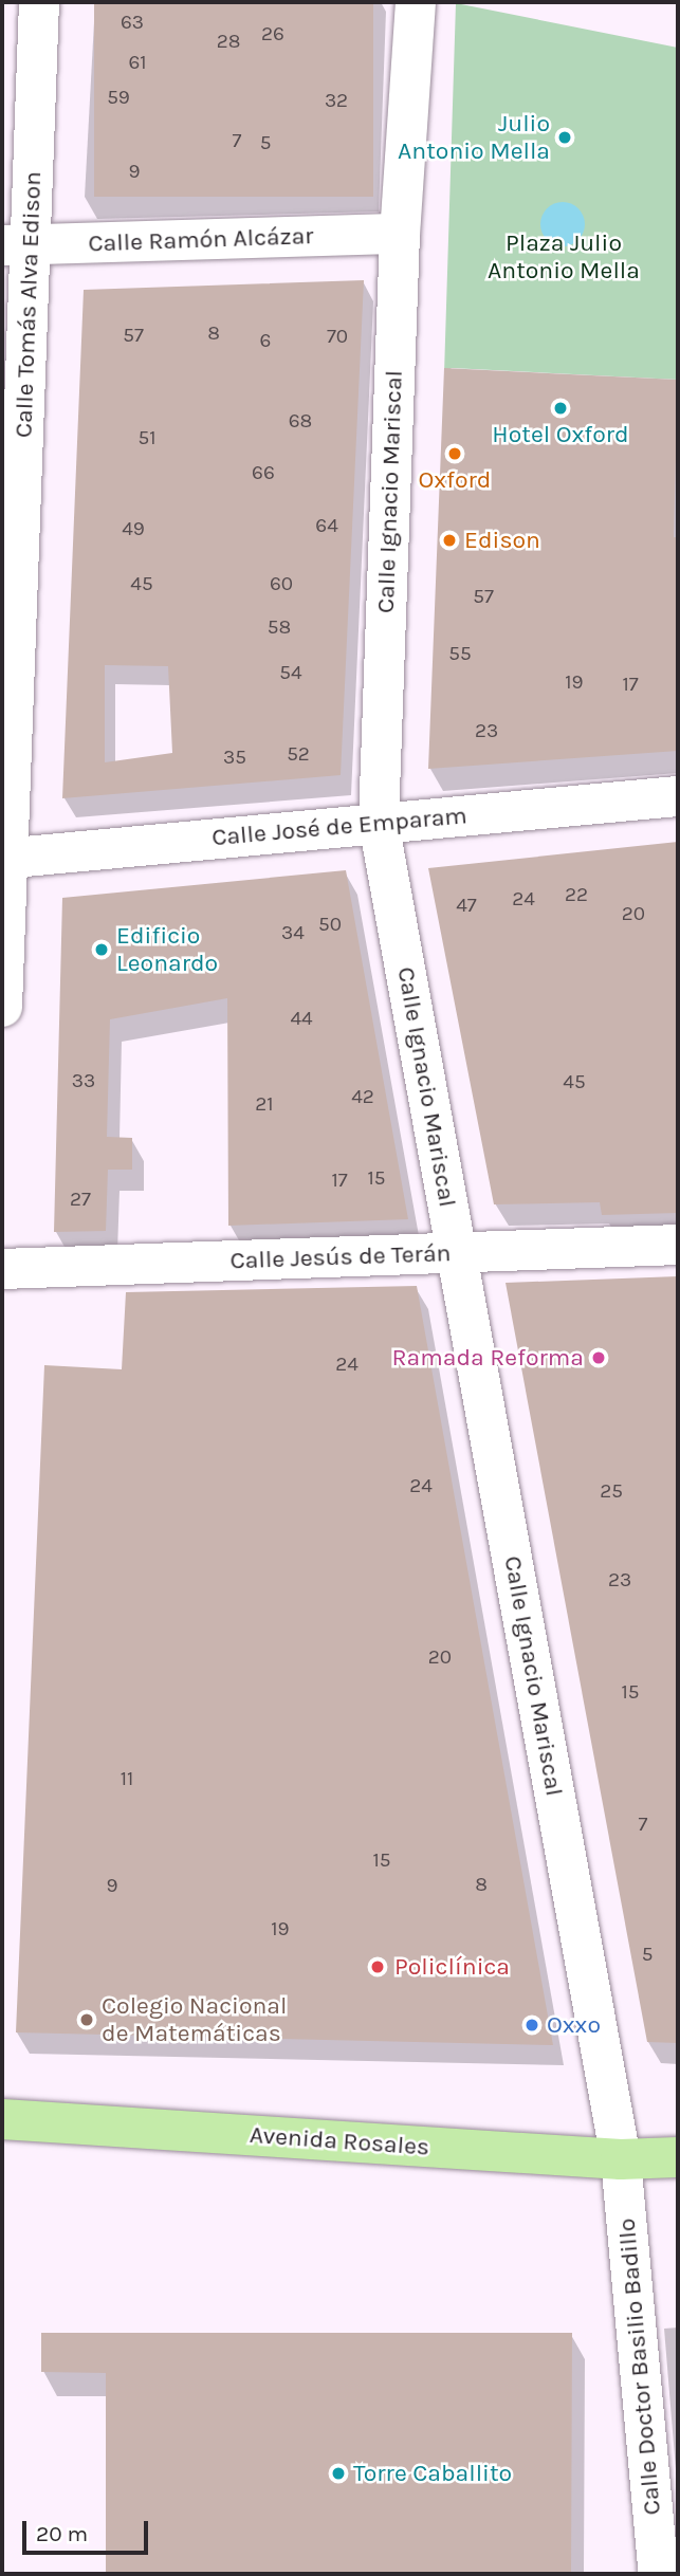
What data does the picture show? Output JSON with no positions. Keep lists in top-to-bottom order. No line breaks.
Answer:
{"streets":{"main road":["Avenida Rosales"],"street":["Calle Ramón Alcázar","Calle Tomás Alva Edison","Calle Ignacio Mariscal","Calle José de Emparam","Calle Jesús de Terán","Calle Doctor Basilio Badillo"]},"crossings":[["Calle Ramón Alcázar","Calle Tomás Alva Edison"],["Calle Ramón Alcázar","Calle Ignacio Mariscal"],["Calle Tomás Alva Edison","Calle José de Emparam"],["Calle Ignacio Mariscal","Calle José de Emparam"],["Calle Ignacio Mariscal","Calle Jesús de Terán"],["Calle Ignacio Mariscal","Avenida Rosales"],["Calle Ignacio Mariscal","Calle Doctor Basilio Badillo"],["Avenida Rosales","Calle Doctor Basilio Badillo"]],"parks":["Plaza Julio Antonio Mella"],"places":["Julio Antonio Mella","Hotel Oxford","Oxford","Edison","Edificio Leonardo","Ramada Reforma","Policlínica","Colegio Nacional de Matemáticas","Oxxo","Torre Caballito"],"house_numbers":["63","26","28","61","59","32","7","5","9","8","57","70","6","68","51","66","64","49","45","60","57","58","55","54","19","17","23","52","35","22","24","47","20","50","34","44","33","45","42","21","15","17","27","24","24","25","23","20","15","11","7","15","8","9","19","5"],"scale_bar":"20 m"}
